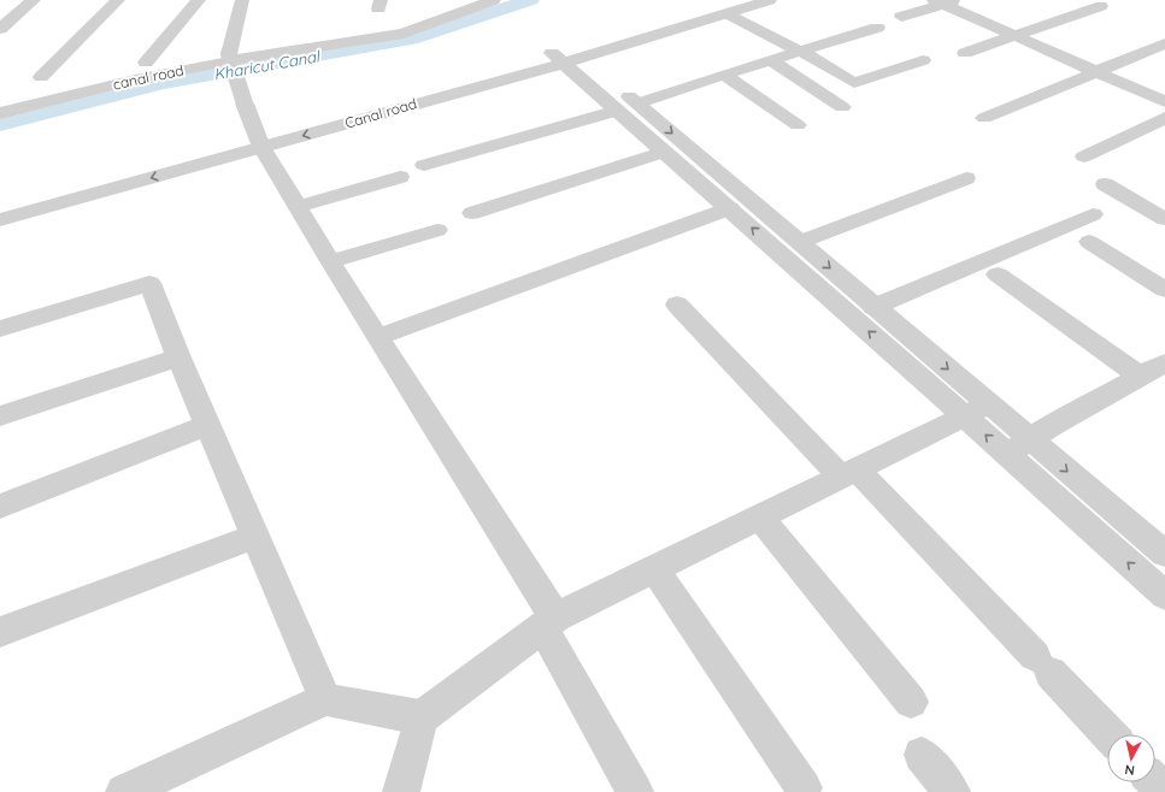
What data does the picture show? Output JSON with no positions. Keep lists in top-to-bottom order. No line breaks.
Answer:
{"streets":{"street":["canal road","Canal road"]},"water":["Kharicut Canal"],"north":"bottom"}
